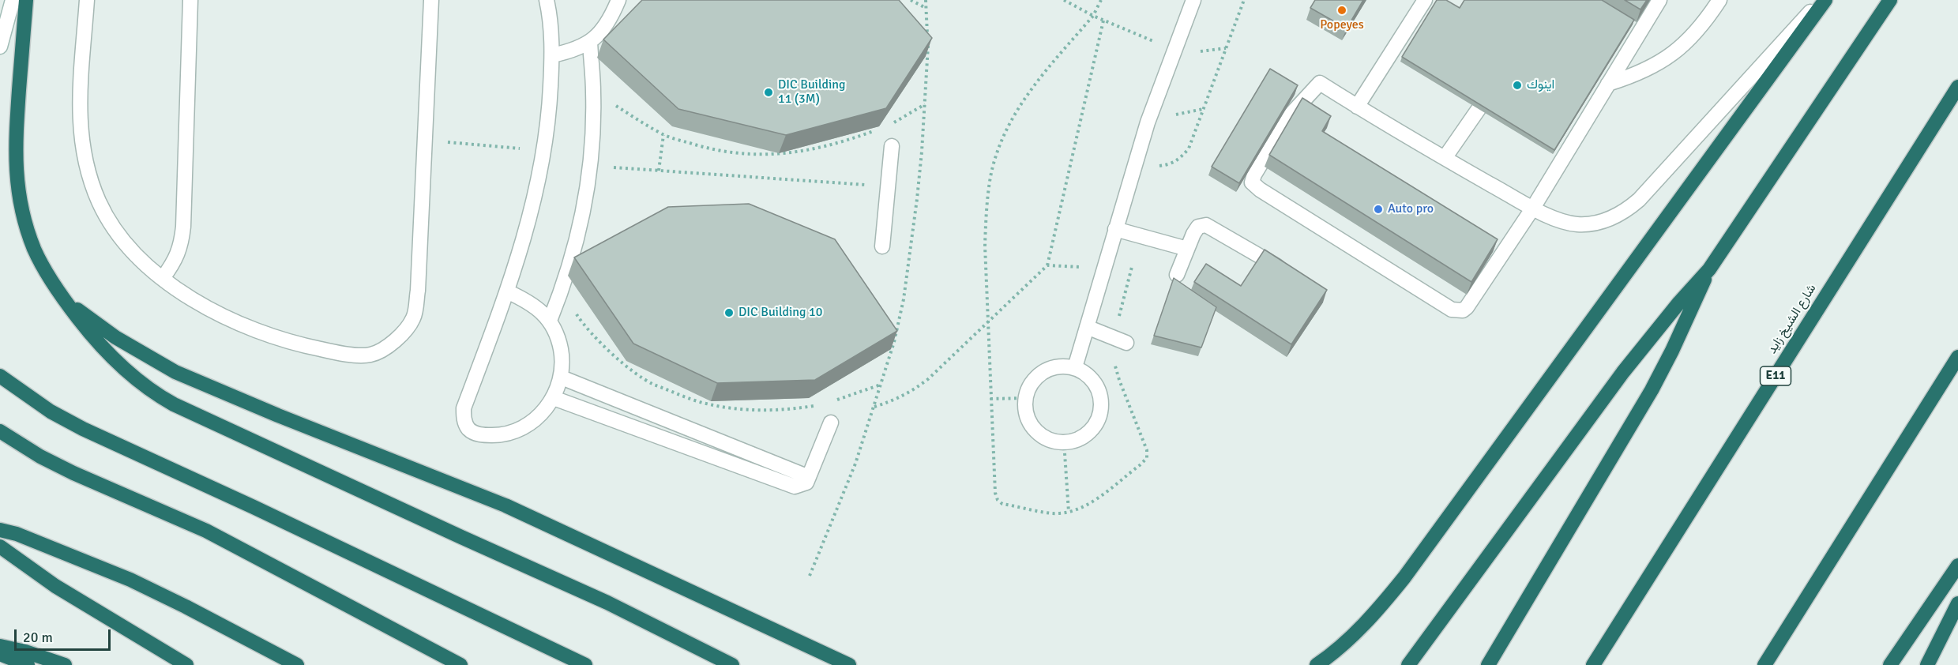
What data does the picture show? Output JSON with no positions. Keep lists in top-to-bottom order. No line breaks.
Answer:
{"streets":{"highway":["شارع الشيخ زايد","E11"]},"places":["Popeyes","اينوك","DIC Building 11 (3M)","Auto pro","DIC Building 10"],"scale_bar":"20 m"}
